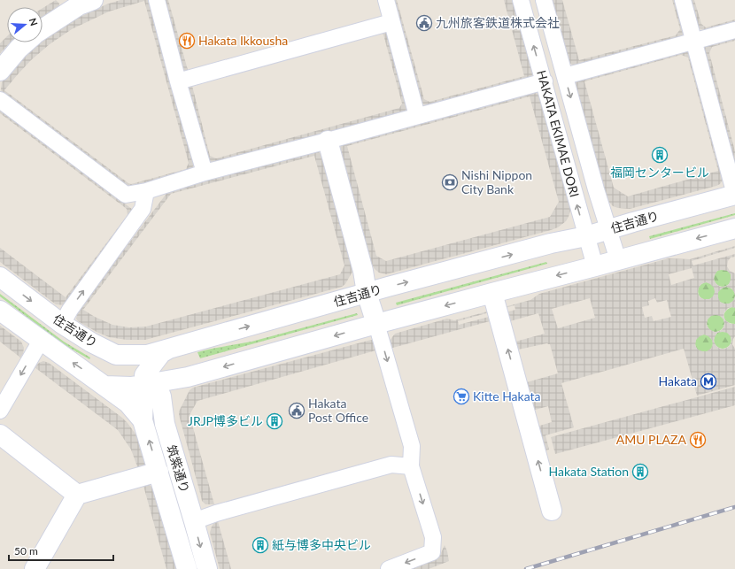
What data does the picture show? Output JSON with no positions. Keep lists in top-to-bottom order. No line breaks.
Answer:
{"streets":{"street":["HAKATA EKIMAE DORI","住吉通り","筑紫通り"]},"crossings":[["HAKATA EKIMAE DORI","住吉通り"]],"places":{"public building":["九州旅客鉄道株式会社","Hakata Post Office"],"restaurant":["Hakata Ikkousha","AMU PLAZA"],"building":["福岡センタービル","JRJP博多ビル","Hakata Station","紙与博多中央ビル"],"bank":["Nishi Nippon City Bank"],"metro station":["Hakata"],"supermarket":["Kitte Hakata"]},"scale_bar":"50 m","north":"right"}
